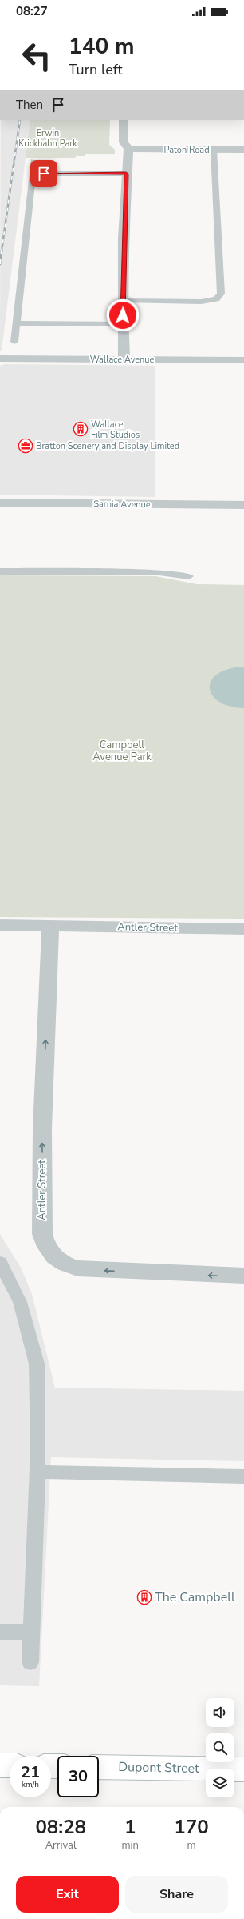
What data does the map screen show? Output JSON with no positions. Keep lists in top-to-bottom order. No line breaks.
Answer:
{"streets":{"main road":["Dupont Street"],"street":["Paton Road","Wallace Avenue","Sarnia Avenue","Antler Street"]},"parks":["Erwin Krickhahn Park","Campbell Avenue Park"],"places":{"building":["Wallace Film Studios","The Campbell"],"office":["Bratton Scenery and Display Limited"]},"page":{"status":"08:27","turn":["140 m","Turn left"],"then":"Then","speed":"21 km/h","limit":"30","eta":["08:28","Arrival","1","min","170","m"],"buttons":["Exit","Share"]}}
